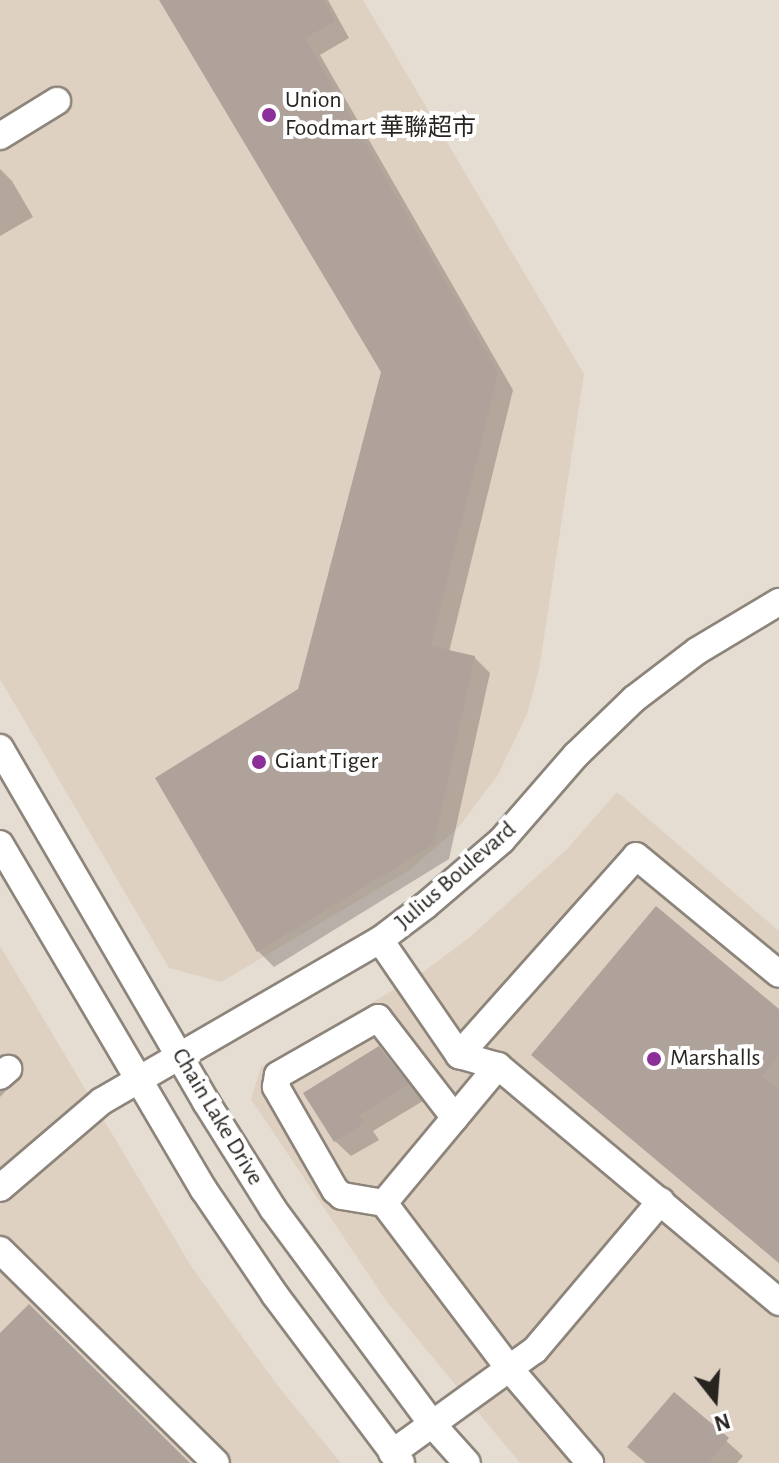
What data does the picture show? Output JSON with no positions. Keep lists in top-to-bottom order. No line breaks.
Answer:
{"streets":{"street":["Julius Boulevard","Chain Lake Drive"]},"crossings":[["Julius Boulevard","Chain Lake Drive"]],"places":["Union Foodmart 華聯超市","Giant Tiger","Marshalls"],"north":"bottom"}
